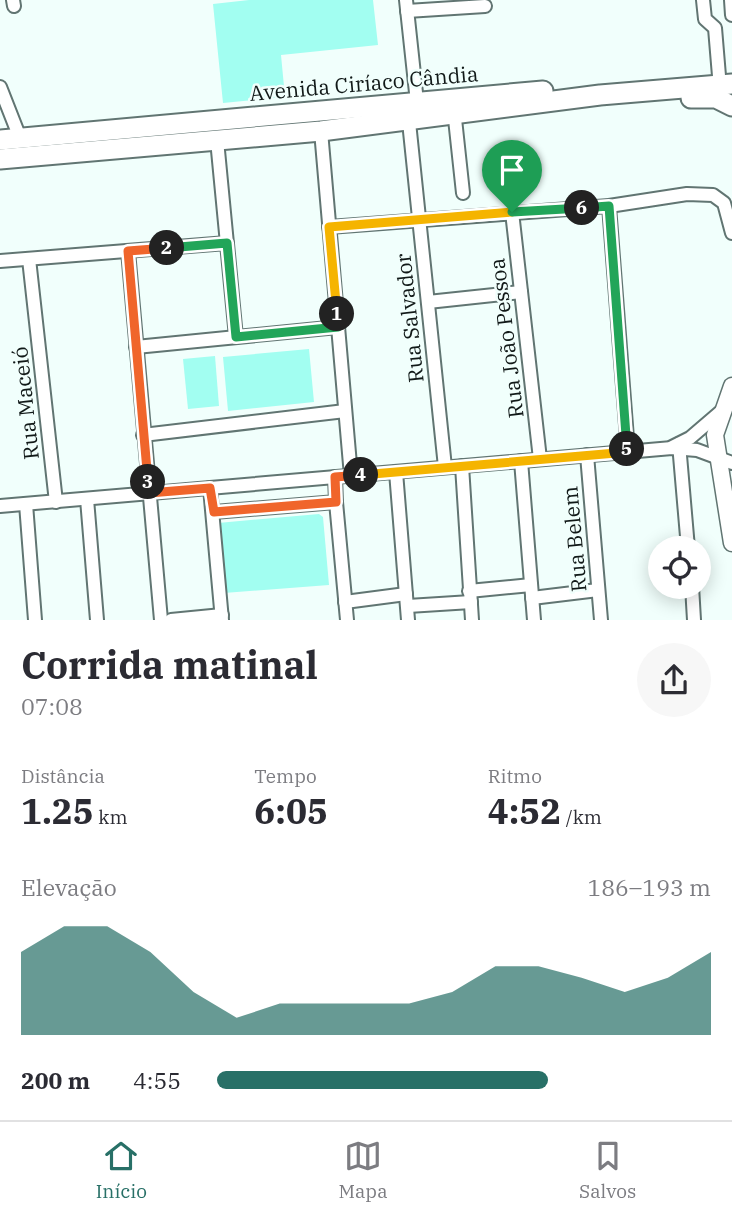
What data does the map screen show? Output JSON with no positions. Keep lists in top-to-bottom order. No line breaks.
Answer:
{"streets":{"highway":["Avenida Ciríaco Cândia"],"street":["Rua Salvador","Rua João Pessoa","Rua Maceió","Rua Belem"]},"crossings":[["Avenida Ciríaco Cândia","Rua Salvador"]],"page":{"pins":["6","2","1","5","4","3"],"heading":["Corrida matinal","07:08"],"stats":[["Distância","1.25 km"],["Tempo","6:05"],["Ritmo","4:52 /km"]],"chart":["Elevação","186–193 m"],"list":[{"name":"200 m","note":"4:55"}],"tabs":["Início","Mapa","Salvos"]}}
